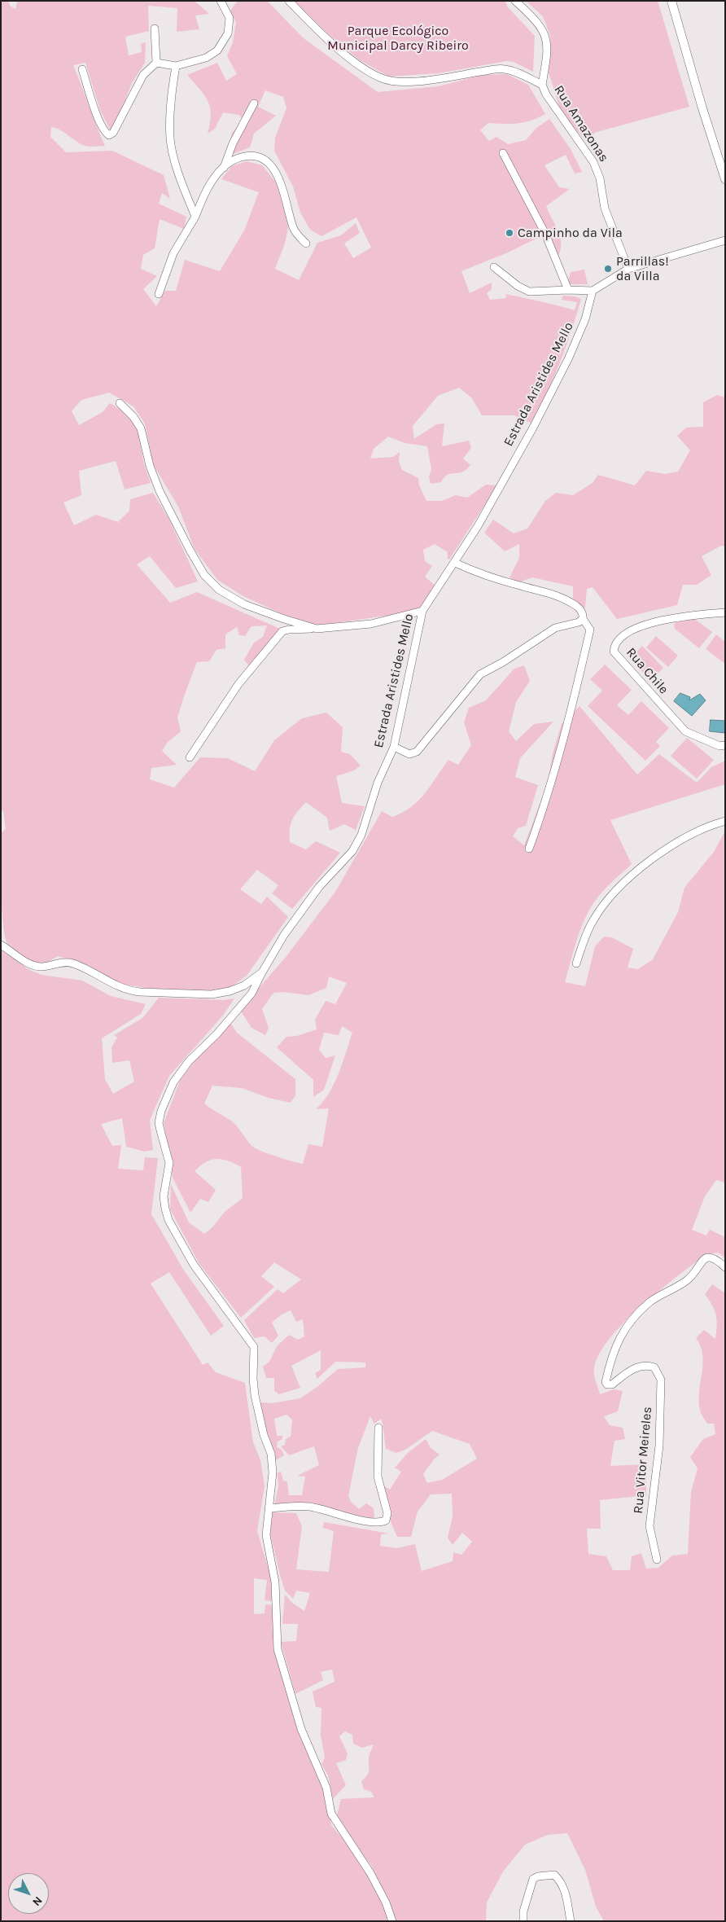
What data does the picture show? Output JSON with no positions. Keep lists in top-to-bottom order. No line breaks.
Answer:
{"streets":{"street":["Rua Amazonas","Estrada Aristides Mello","Rua Chile","Rua Vitor Meireles"]},"parks":["Parque Ecológico Municipal Darcy Ribeiro"],"places":["Campinho da Vila","Parrillas! da Villa"],"north":"bottom right"}
